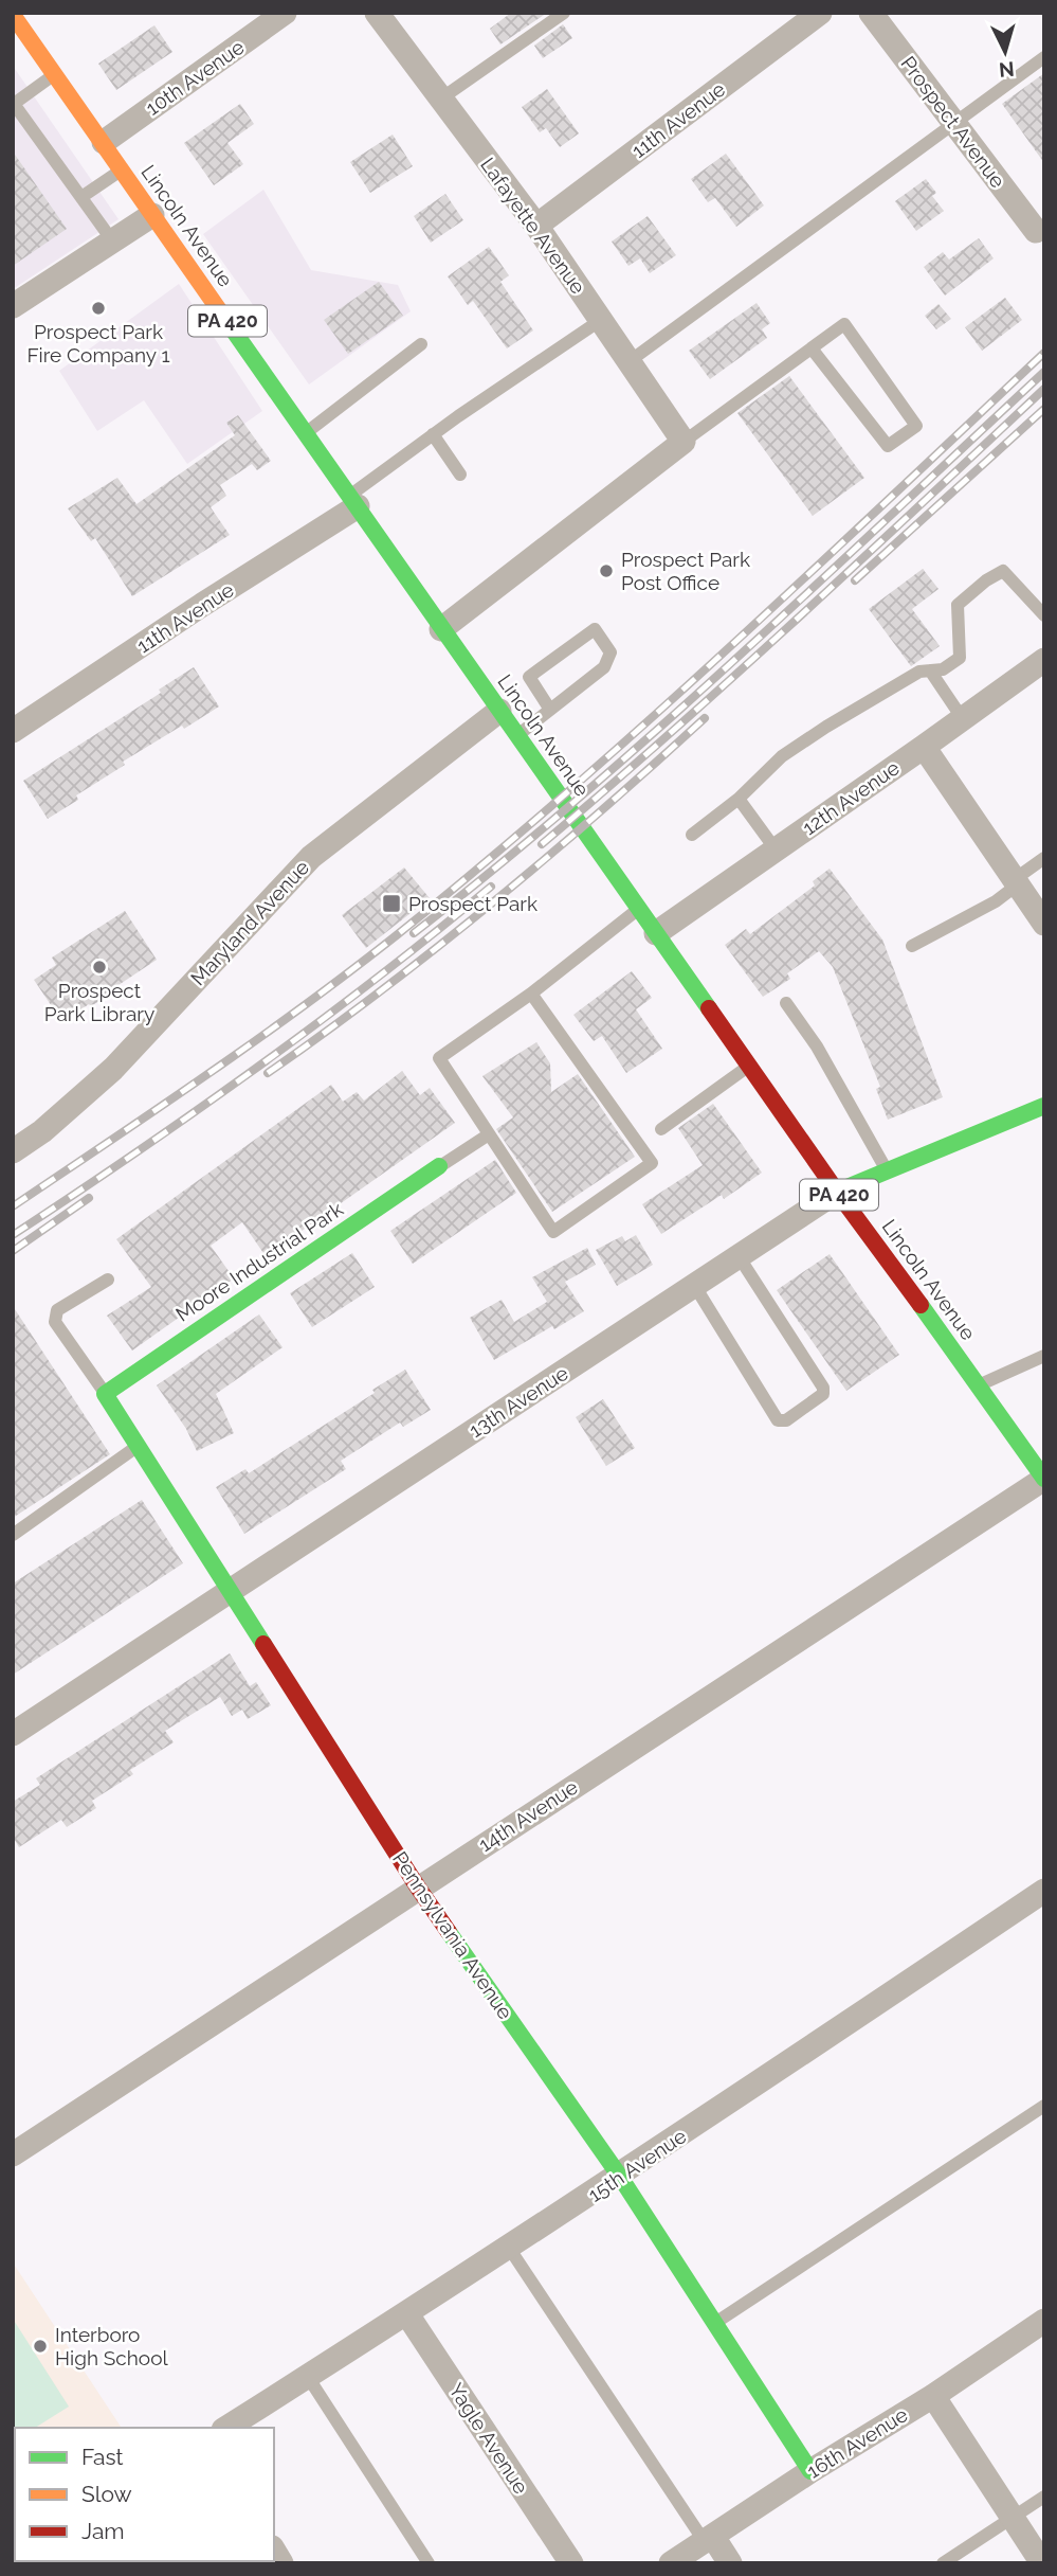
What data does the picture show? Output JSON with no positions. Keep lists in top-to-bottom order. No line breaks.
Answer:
{"streets":{"street":["10th Avenue","11th Avenue","Prospect Avenue","Lincoln Avenue","Lafayette Avenue","PA 420","12th Avenue","Maryland Avenue","Moore Industrial Park","13th Avenue","14th Avenue","Pennsylvania Avenue","15th Avenue","Yagle Avenue","16th Avenue"]},"crossings":[["10th Avenue","Lincoln Avenue"],["11th Avenue","Lincoln Avenue"],["11th Avenue","Lafayette Avenue"],["Lincoln Avenue","12th Avenue"],["Lincoln Avenue","Maryland Avenue"],["Lincoln Avenue","13th Avenue"],["Lincoln Avenue","14th Avenue"],["Moore Industrial Park","Pennsylvania Avenue"],["13th Avenue","Pennsylvania Avenue"],["14th Avenue","Pennsylvania Avenue"],["Pennsylvania Avenue","15th Avenue"],["Pennsylvania Avenue","16th Avenue"],["15th Avenue","Yagle Avenue"]],"places":{"other":["Prospect Park Fire Company 1","Prospect Park Post Office","Prospect Park Library","Interboro High School"],"transit":["Prospect Park"]},"legend":["Fast","Slow","Jam"],"north":"bottom"}
